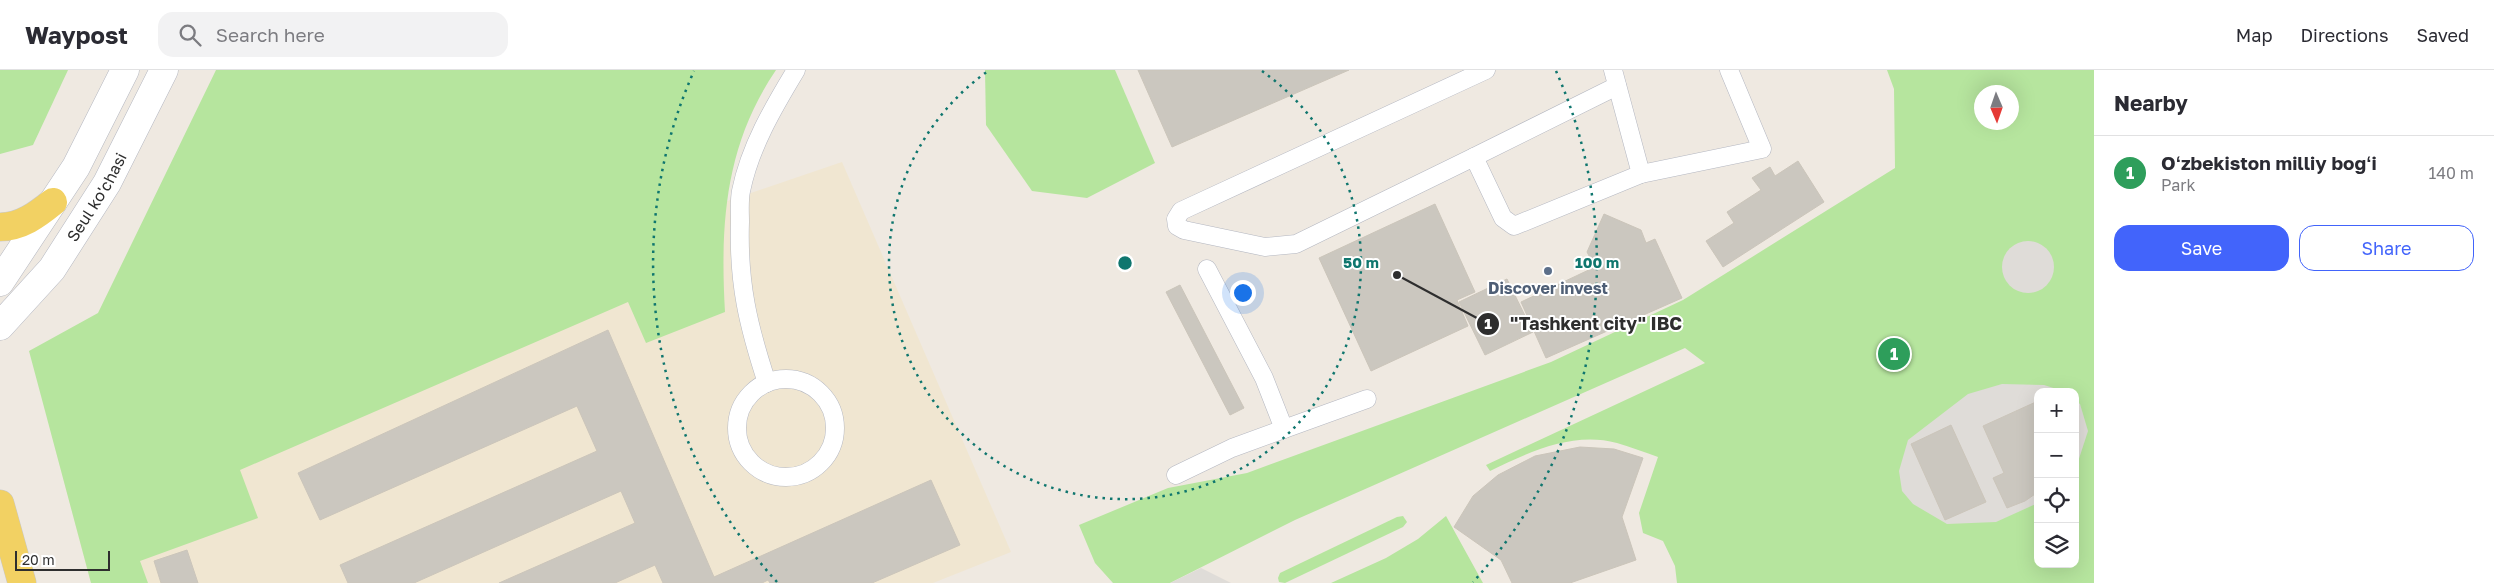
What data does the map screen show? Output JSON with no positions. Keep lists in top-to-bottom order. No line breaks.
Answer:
{"streets":{"main road":["Seul ko'chasi"]},"places":["Discover invest","\"Tashkent city\" IBC"],"scale_bar":"20 m","north":"bottom","page":{"header":"Waypost","search":"Search here","nav":["Map","Directions","Saved"],"heading":"Nearby","list":[{"mark":"1","name":"Oʻzbekiston milliy bogʻi","note":"Park","value":"140 m"}],"buttons":["Save","Share"],"pins":"1","map_buttons":["+","−"],"scale":"20 m"},"rings":["50 m","100 m"]}
